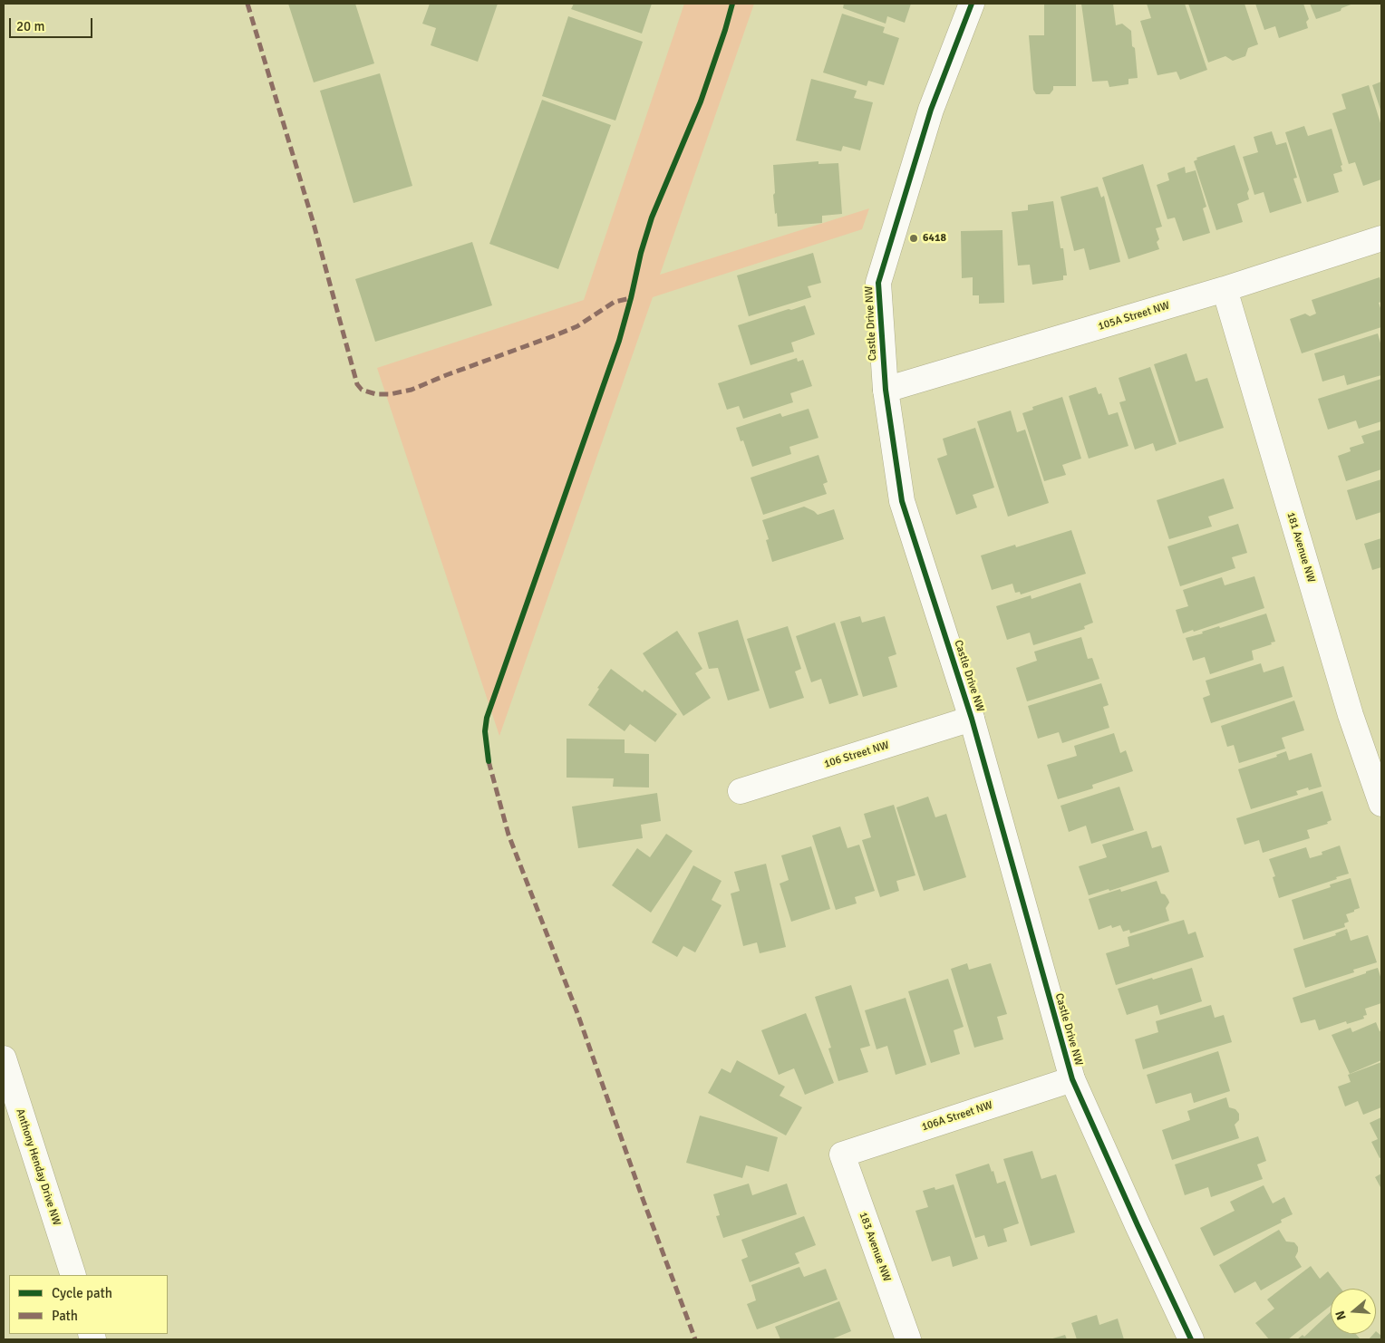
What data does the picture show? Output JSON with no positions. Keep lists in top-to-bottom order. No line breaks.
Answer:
{"streets":{"main road":["105A Street NW","Castle Drive NW","181 Avenue NW","106 Street NW","106A Street NW","Anthony Henday Drive NW","183 Avenue NW"]},"crossings":[["105A Street NW","Castle Drive NW"],["105A Street NW","181 Avenue NW"],["Castle Drive NW","106 Street NW"],["Castle Drive NW","106A Street NW"],["106A Street NW","183 Avenue NW"]],"places":["6418"],"legend":["Cycle path","Path"],"scale_bar":"20 m","north":"left"}
